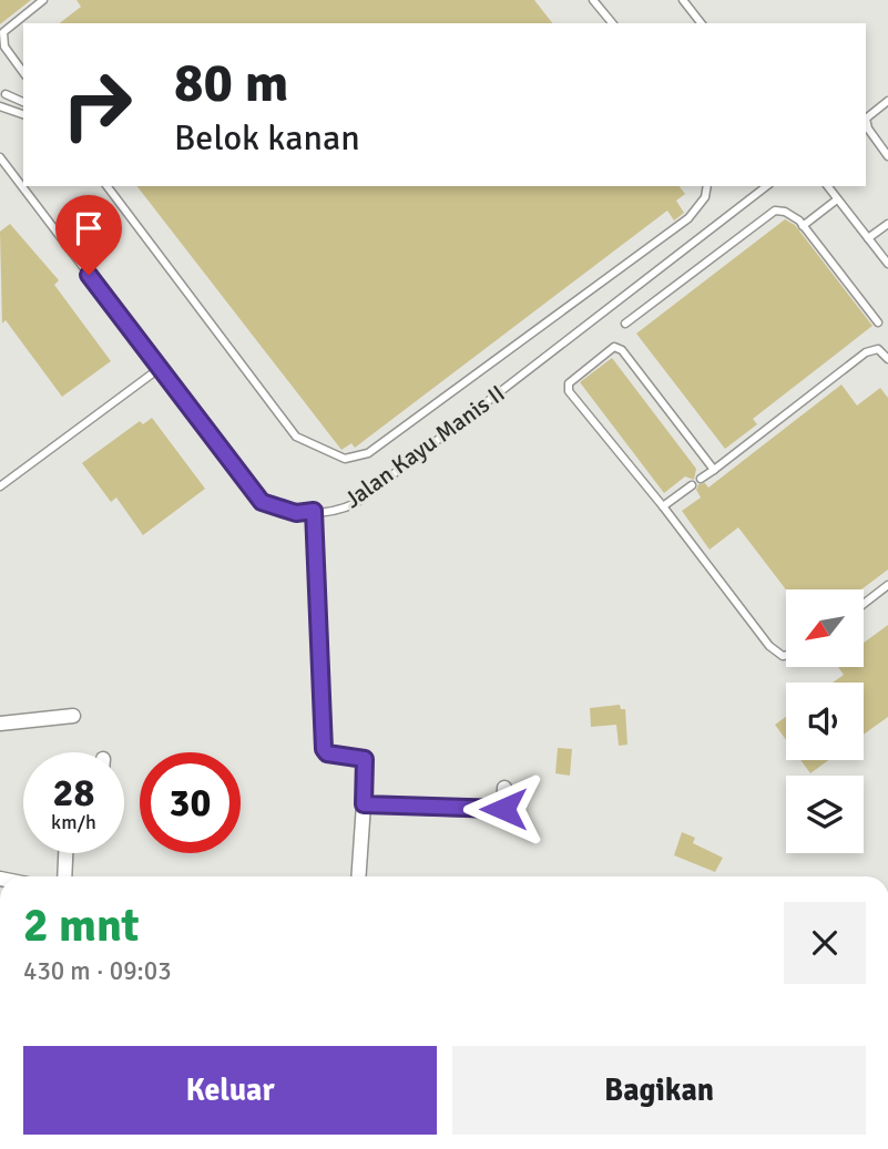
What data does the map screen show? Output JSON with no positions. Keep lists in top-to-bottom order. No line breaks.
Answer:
{"streets":{"lane":["Jalan Kayu Manis II"]},"north":"bottom left","page":{"turn":["80 m","Belok kanan"],"speed":"28 km/h","limit":"30","heading":["2 mnt","430 m · 09:03"],"buttons":["Keluar","Bagikan"]}}
